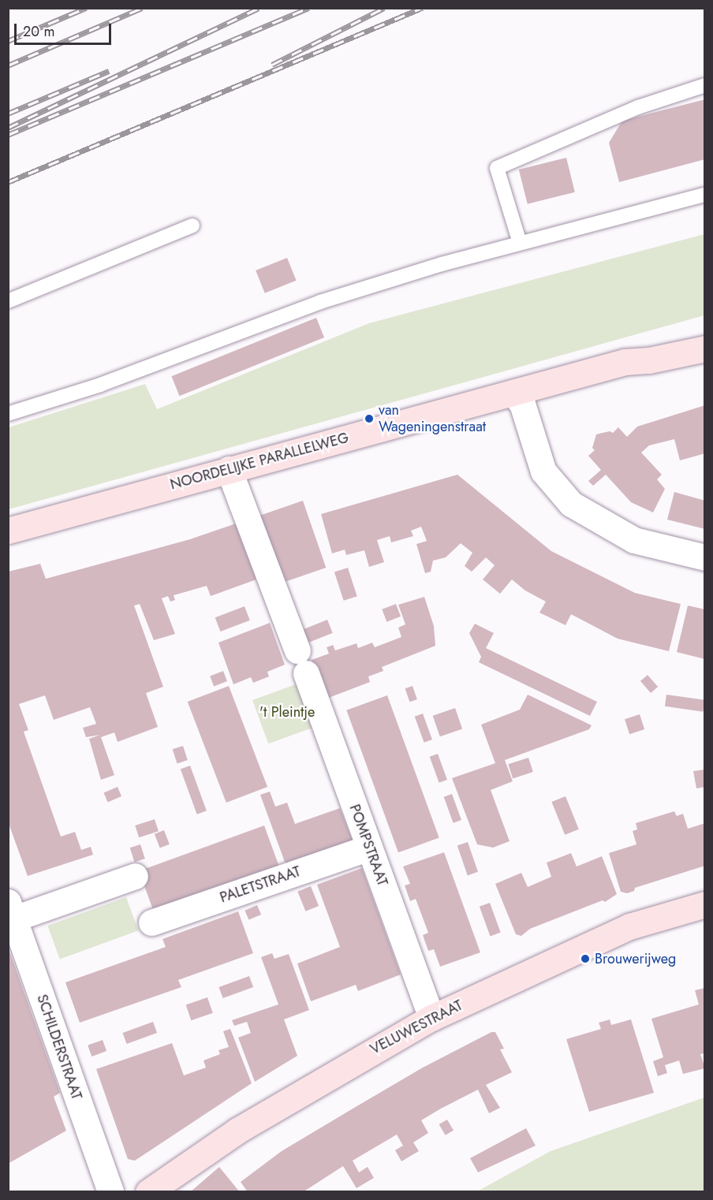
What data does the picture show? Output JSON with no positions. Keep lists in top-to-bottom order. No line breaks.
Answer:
{"streets":{"street":["NOORDELIJKE PARALLELWEG","POMPSTRAAT","PALETSTRAAT","VELUWESTRAAT","SCHILDERSTRAAT"]},"crossings":[["NOORDELIJKE PARALLELWEG","POMPSTRAAT"],["POMPSTRAAT","PALETSTRAAT"],["POMPSTRAAT","VELUWESTRAAT"]],"parks":["'t Pleintje"],"places":["van Wageningenstraat","Brouwerijweg"],"scale_bar":"20 m"}
